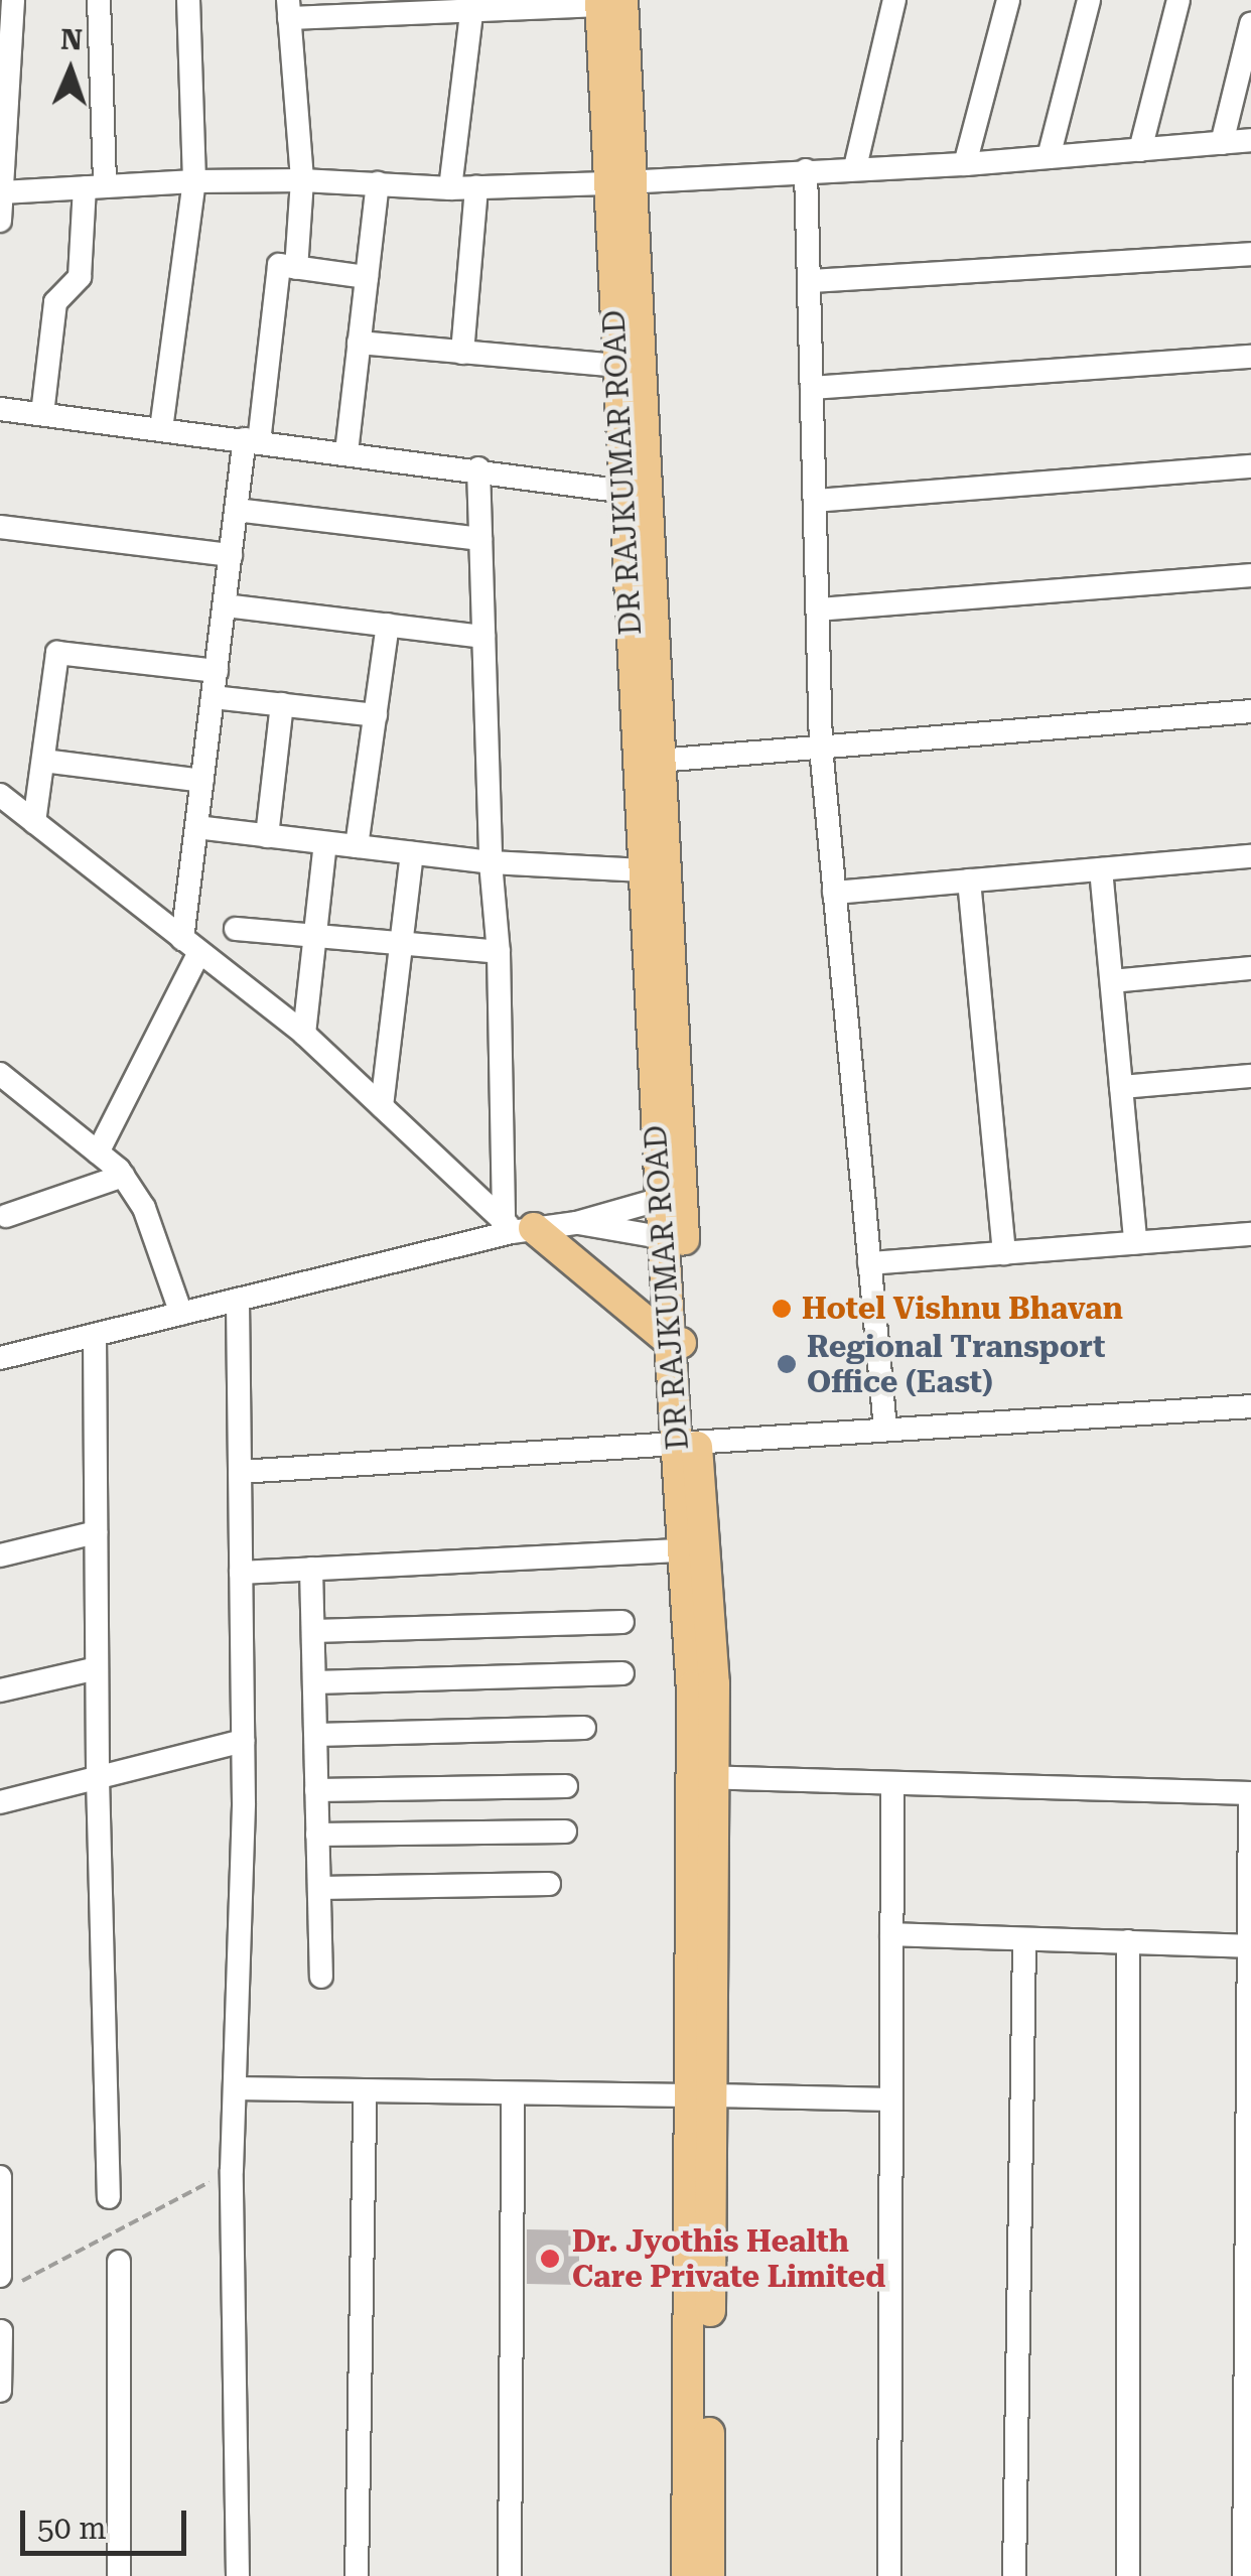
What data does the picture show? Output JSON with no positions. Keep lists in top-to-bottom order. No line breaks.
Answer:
{"streets":{"main road":["DR RAJKUMAR ROAD"]},"places":["Hotel Vishnu Bhavan","Regional Transport Office (East)","Dr. Jyothis Health Care Private Limited"],"scale_bar":"50 m","north":"top"}
